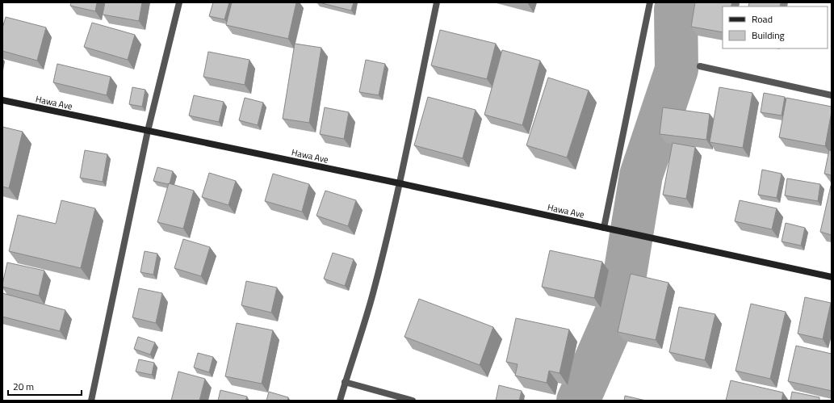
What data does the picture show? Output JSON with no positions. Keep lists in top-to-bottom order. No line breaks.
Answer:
{"streets":{"street":["Hawa Ave"]},"legend":["Road","Building"],"scale_bar":"20 m"}
